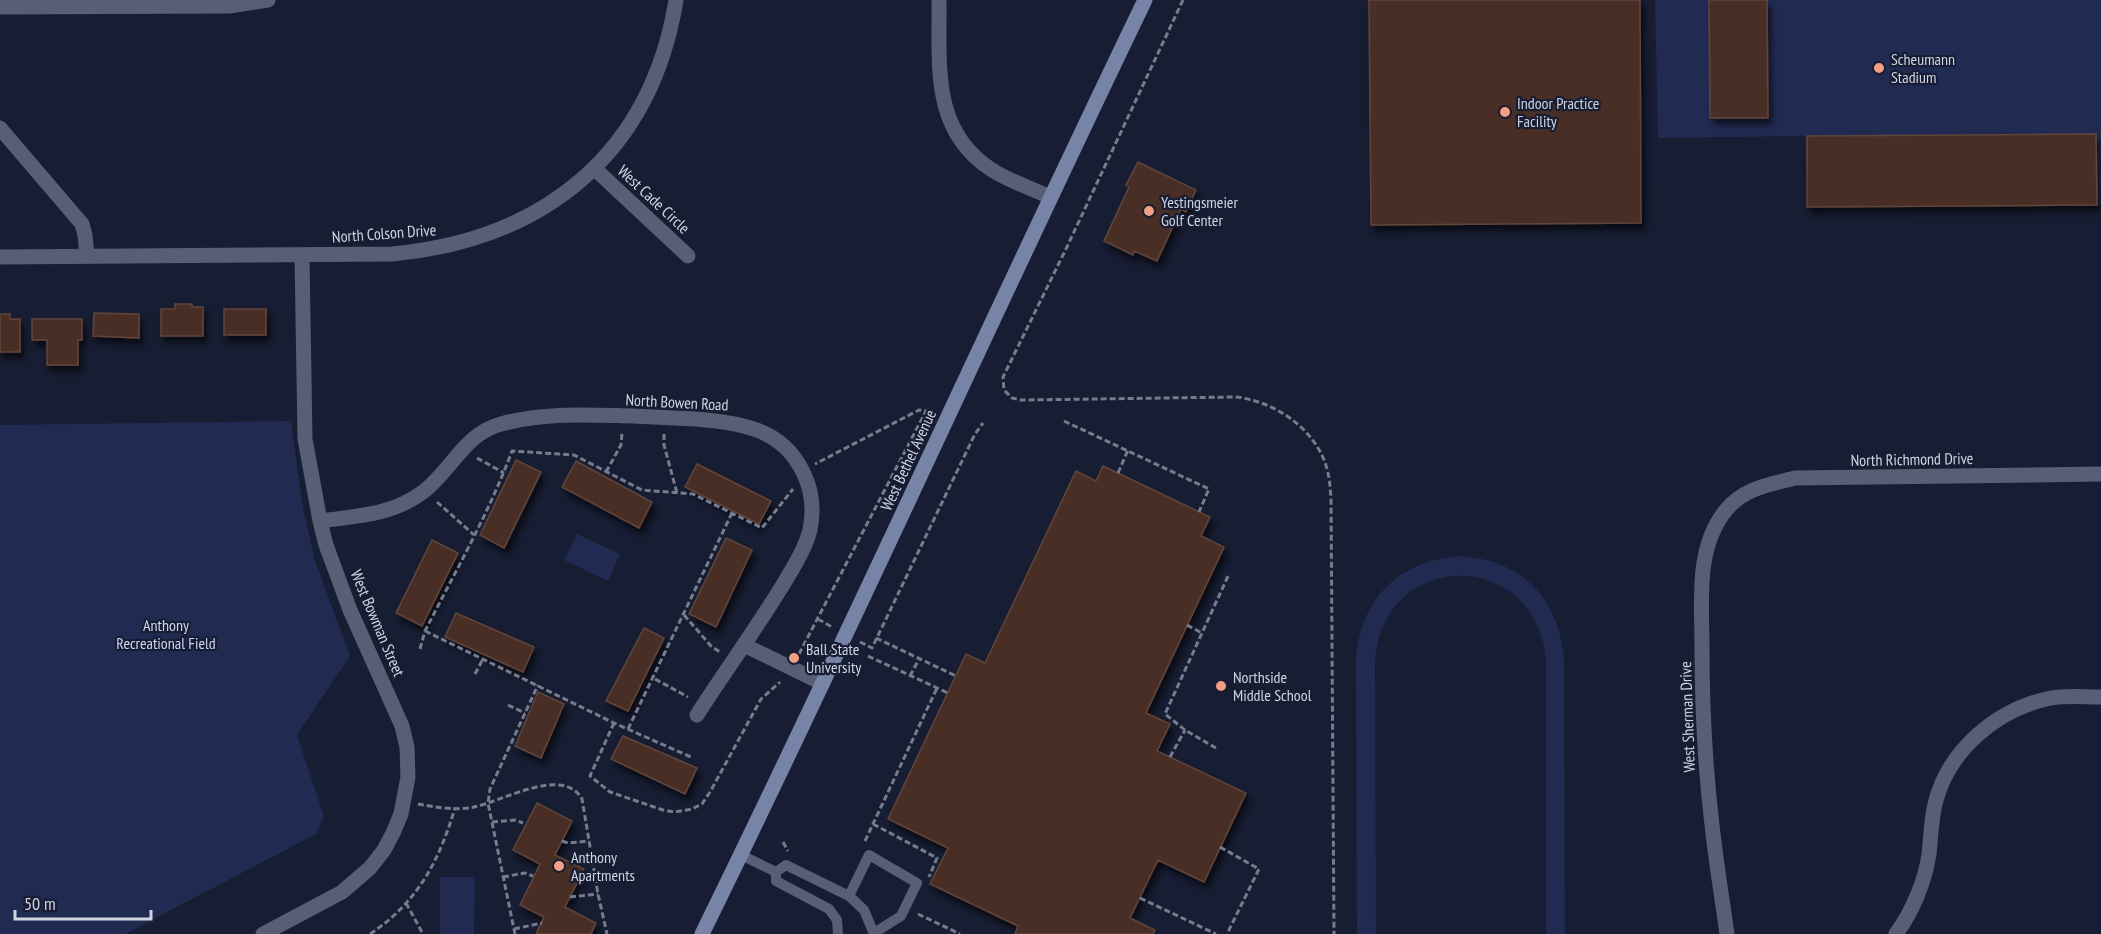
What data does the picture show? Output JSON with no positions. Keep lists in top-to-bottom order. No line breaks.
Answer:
{"streets":{"main road":["West Bethel Avenue"],"street":["West Cade Circle","North Colson Drive","North Bowen Road","North Richmond Drive","West Bowman Street","West Sherman Drive"]},"crossings":[["West Cade Circle","North Colson Drive"],["North Colson Drive","West Bowman Street"],["North Bowen Road","West Bowman Street"],["North Richmond Drive","West Sherman Drive"]],"parks":["Anthony Recreational Field"],"places":["Scheumann Stadium","Indoor Practice Facility","Yestingsmeier Golf Center","Ball State University","Northside Middle School","Anthony Apartments"],"scale_bar":"50 m"}
